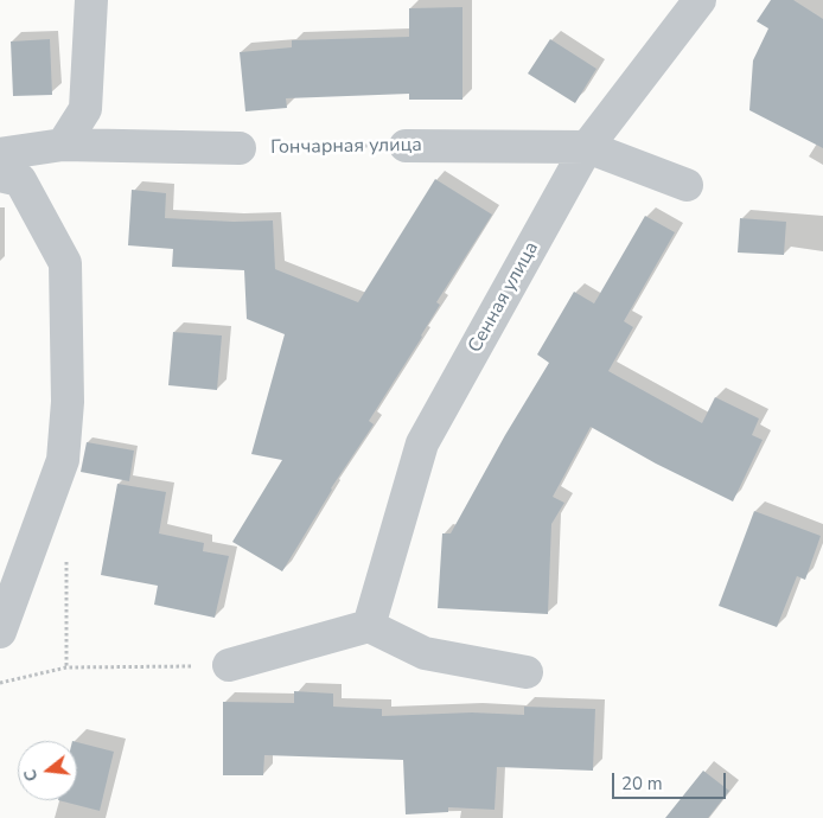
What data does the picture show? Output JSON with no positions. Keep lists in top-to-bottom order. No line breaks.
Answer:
{"streets":{"street":["Гончарная улица","Сенная улица"]},"crossings":[["Гончарная улица","Сенная улица"]],"scale_bar":"20 m","north":"left"}
